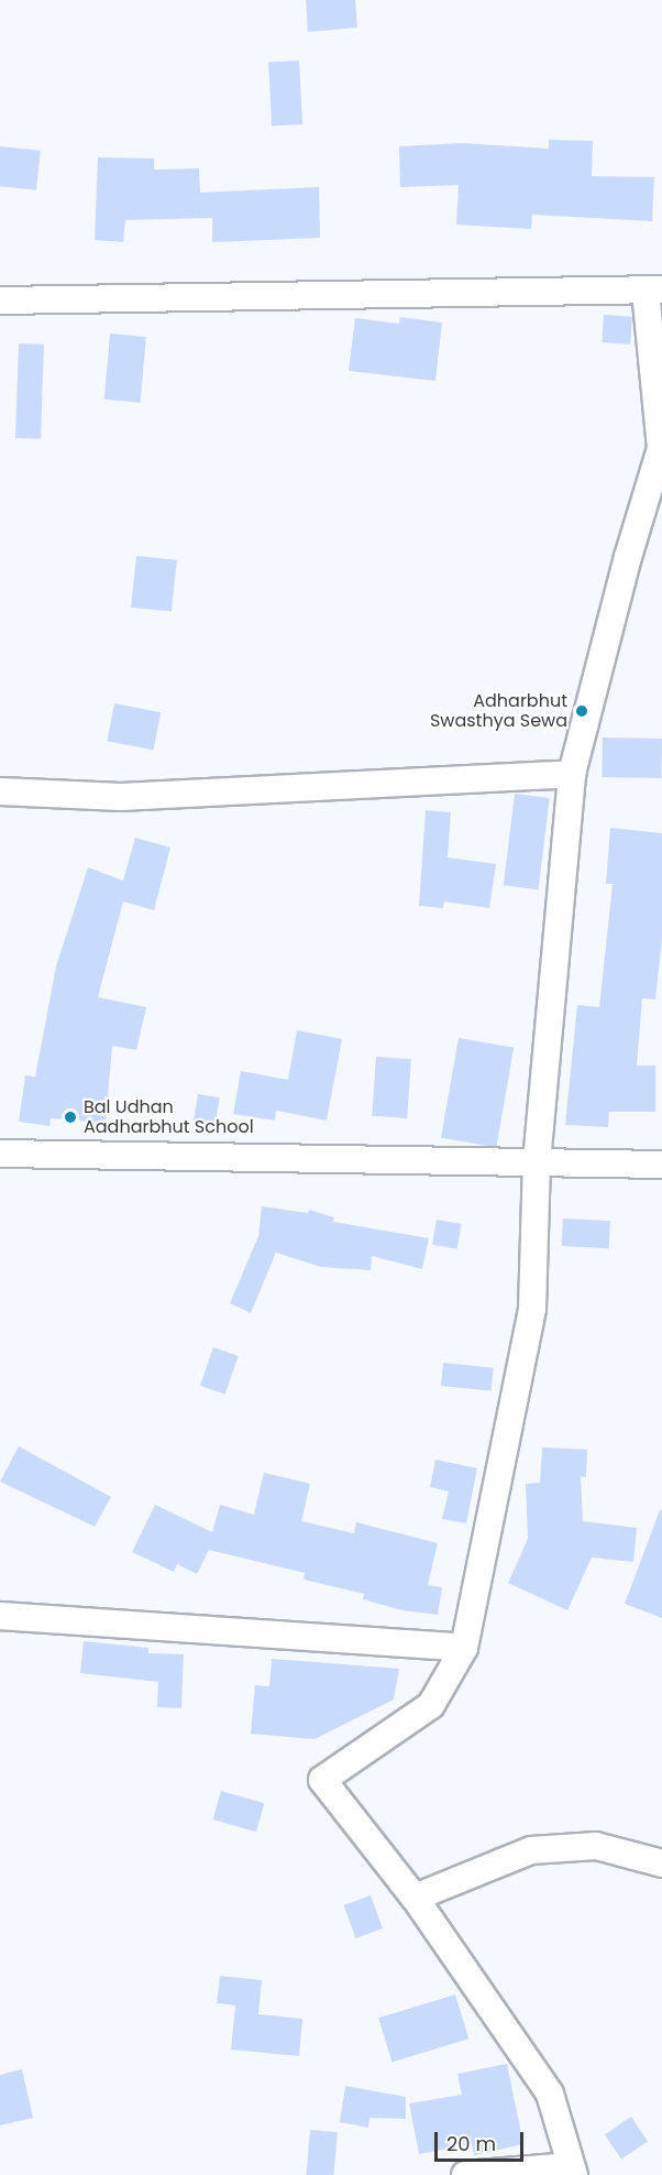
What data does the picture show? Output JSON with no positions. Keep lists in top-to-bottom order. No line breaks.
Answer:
{"places":["Adharbhut Swasthya Sewa","Bal Udhan Aadharbhut School"],"scale_bar":"20 m"}
